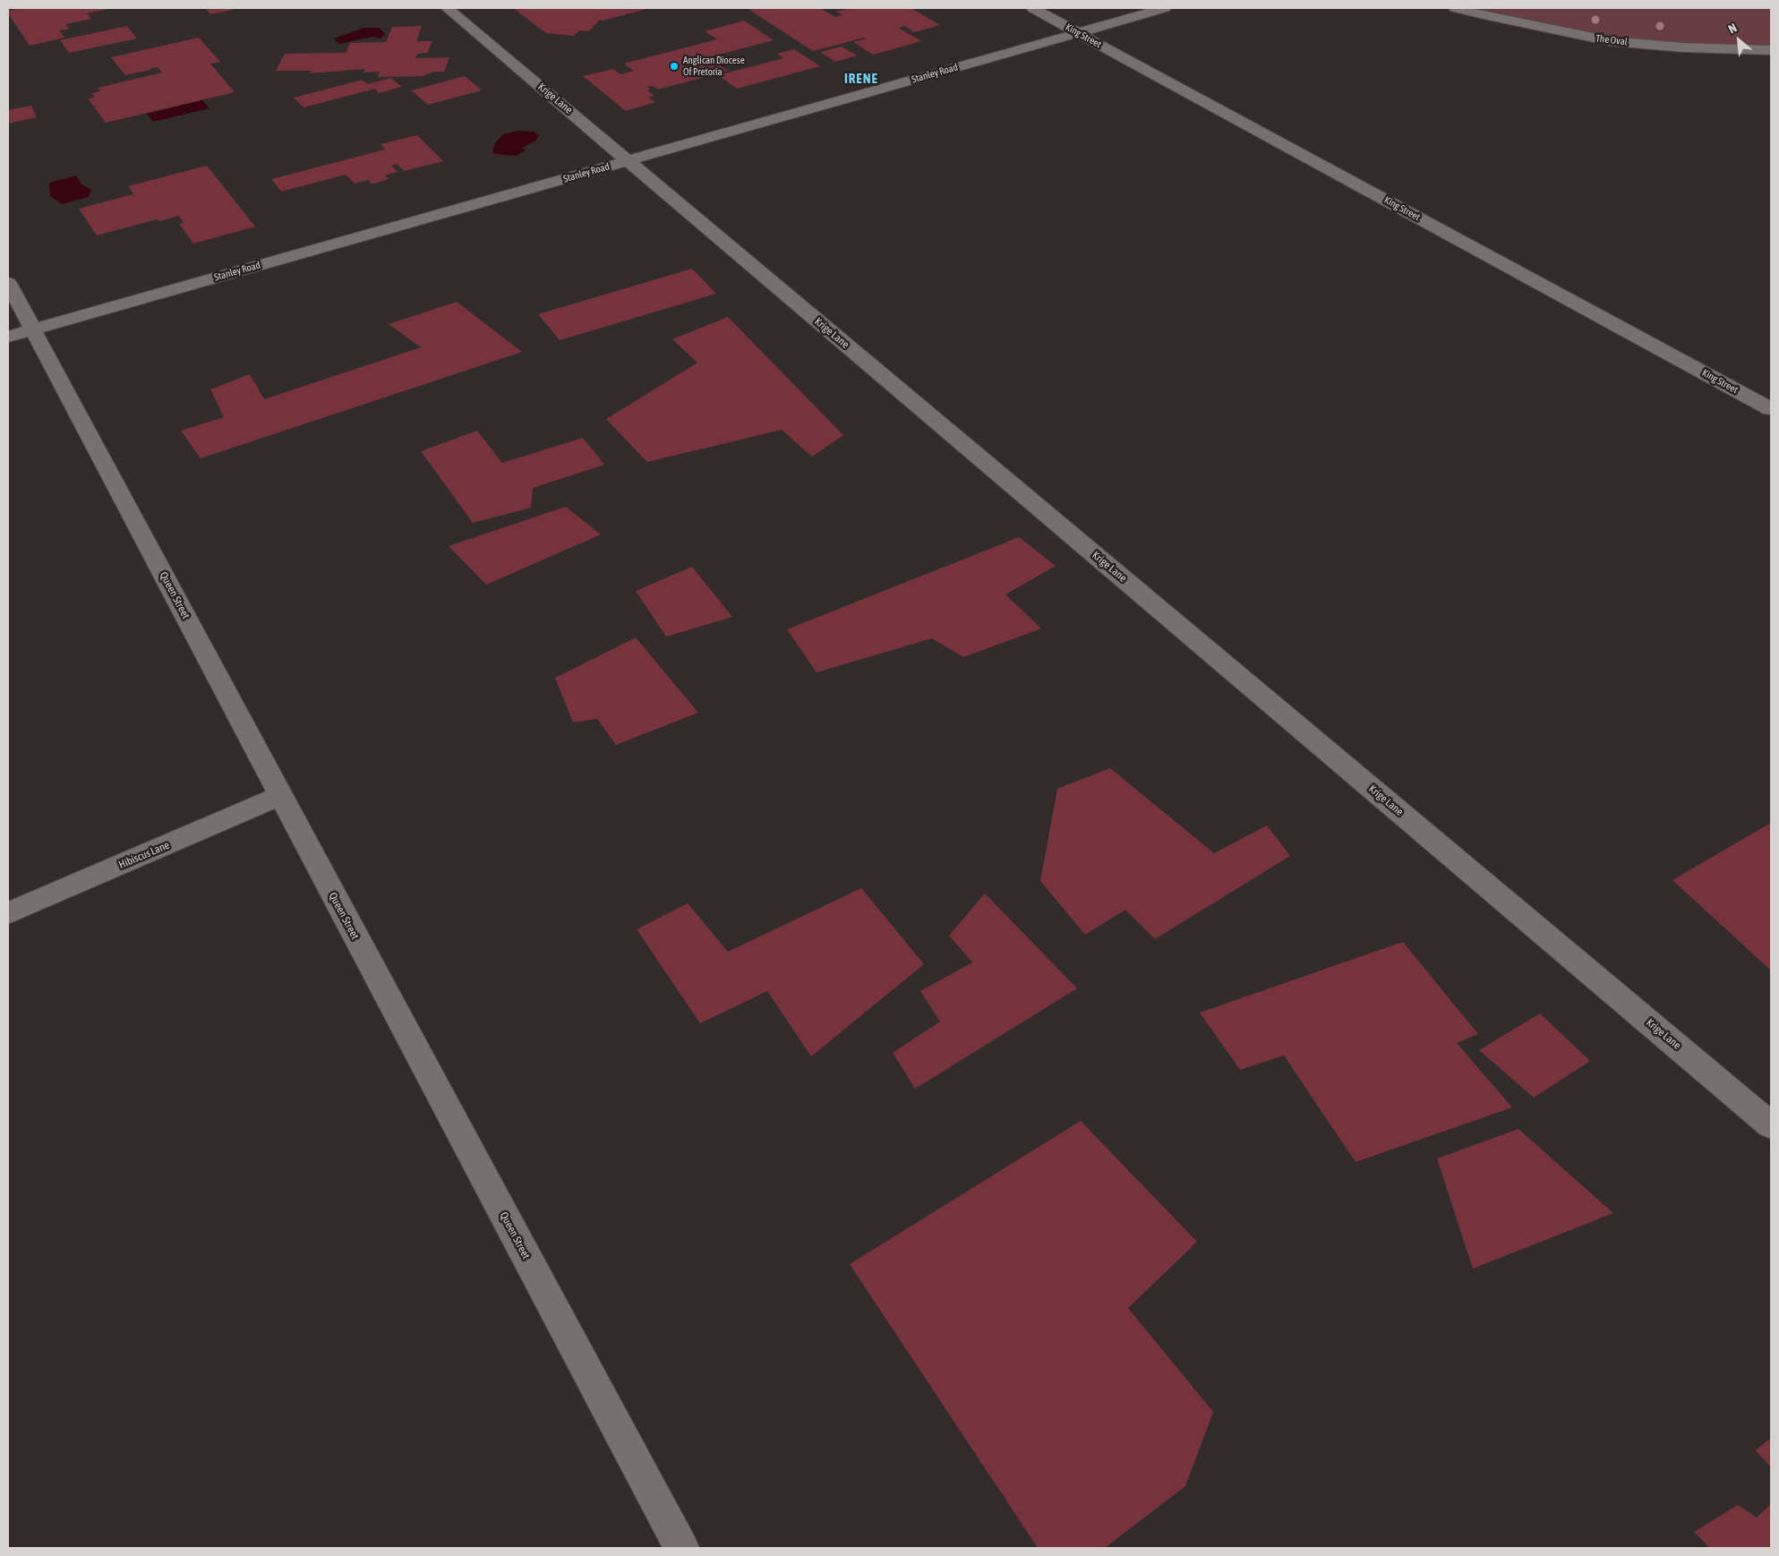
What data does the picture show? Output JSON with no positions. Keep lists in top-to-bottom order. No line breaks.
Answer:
{"streets":{"street":["King Street","The Oval","Stanley Road","Krige Lane","Queen Street","Hibiscus Lane"]},"crossings":[["King Street","Stanley Road"],["Stanley Road","Krige Lane"],["Stanley Road","Queen Street"],["Queen Street","Hibiscus Lane"]],"districts":["IRENE"],"places":["Anglican Diocese Of Pretoria"],"north":"top left"}
